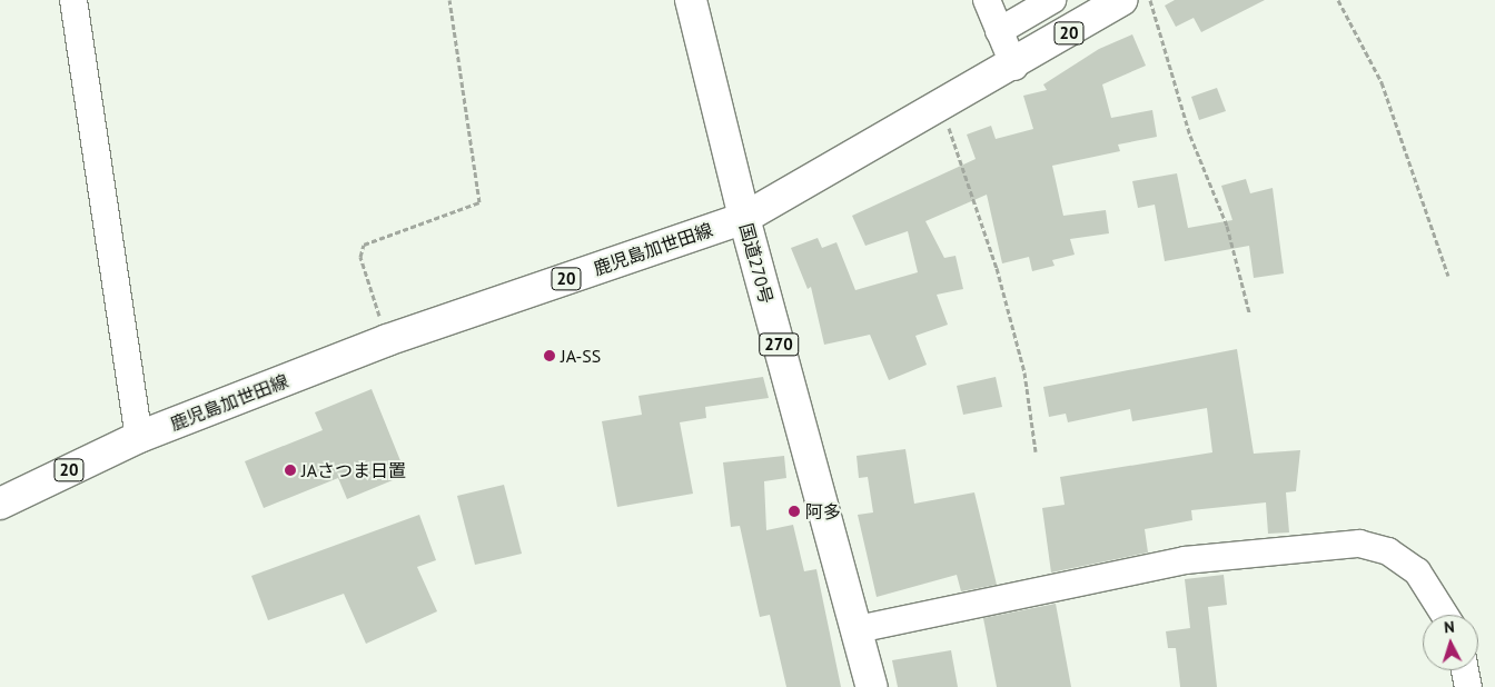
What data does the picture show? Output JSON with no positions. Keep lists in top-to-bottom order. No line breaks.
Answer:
{"streets":{"main road":["20","鹿児島加世田線","国道270号","270"]},"crossings":[["鹿児島加世田線","国道270号"]],"places":["JA-SS","JAさつま日置","阿多"],"north":"top"}
